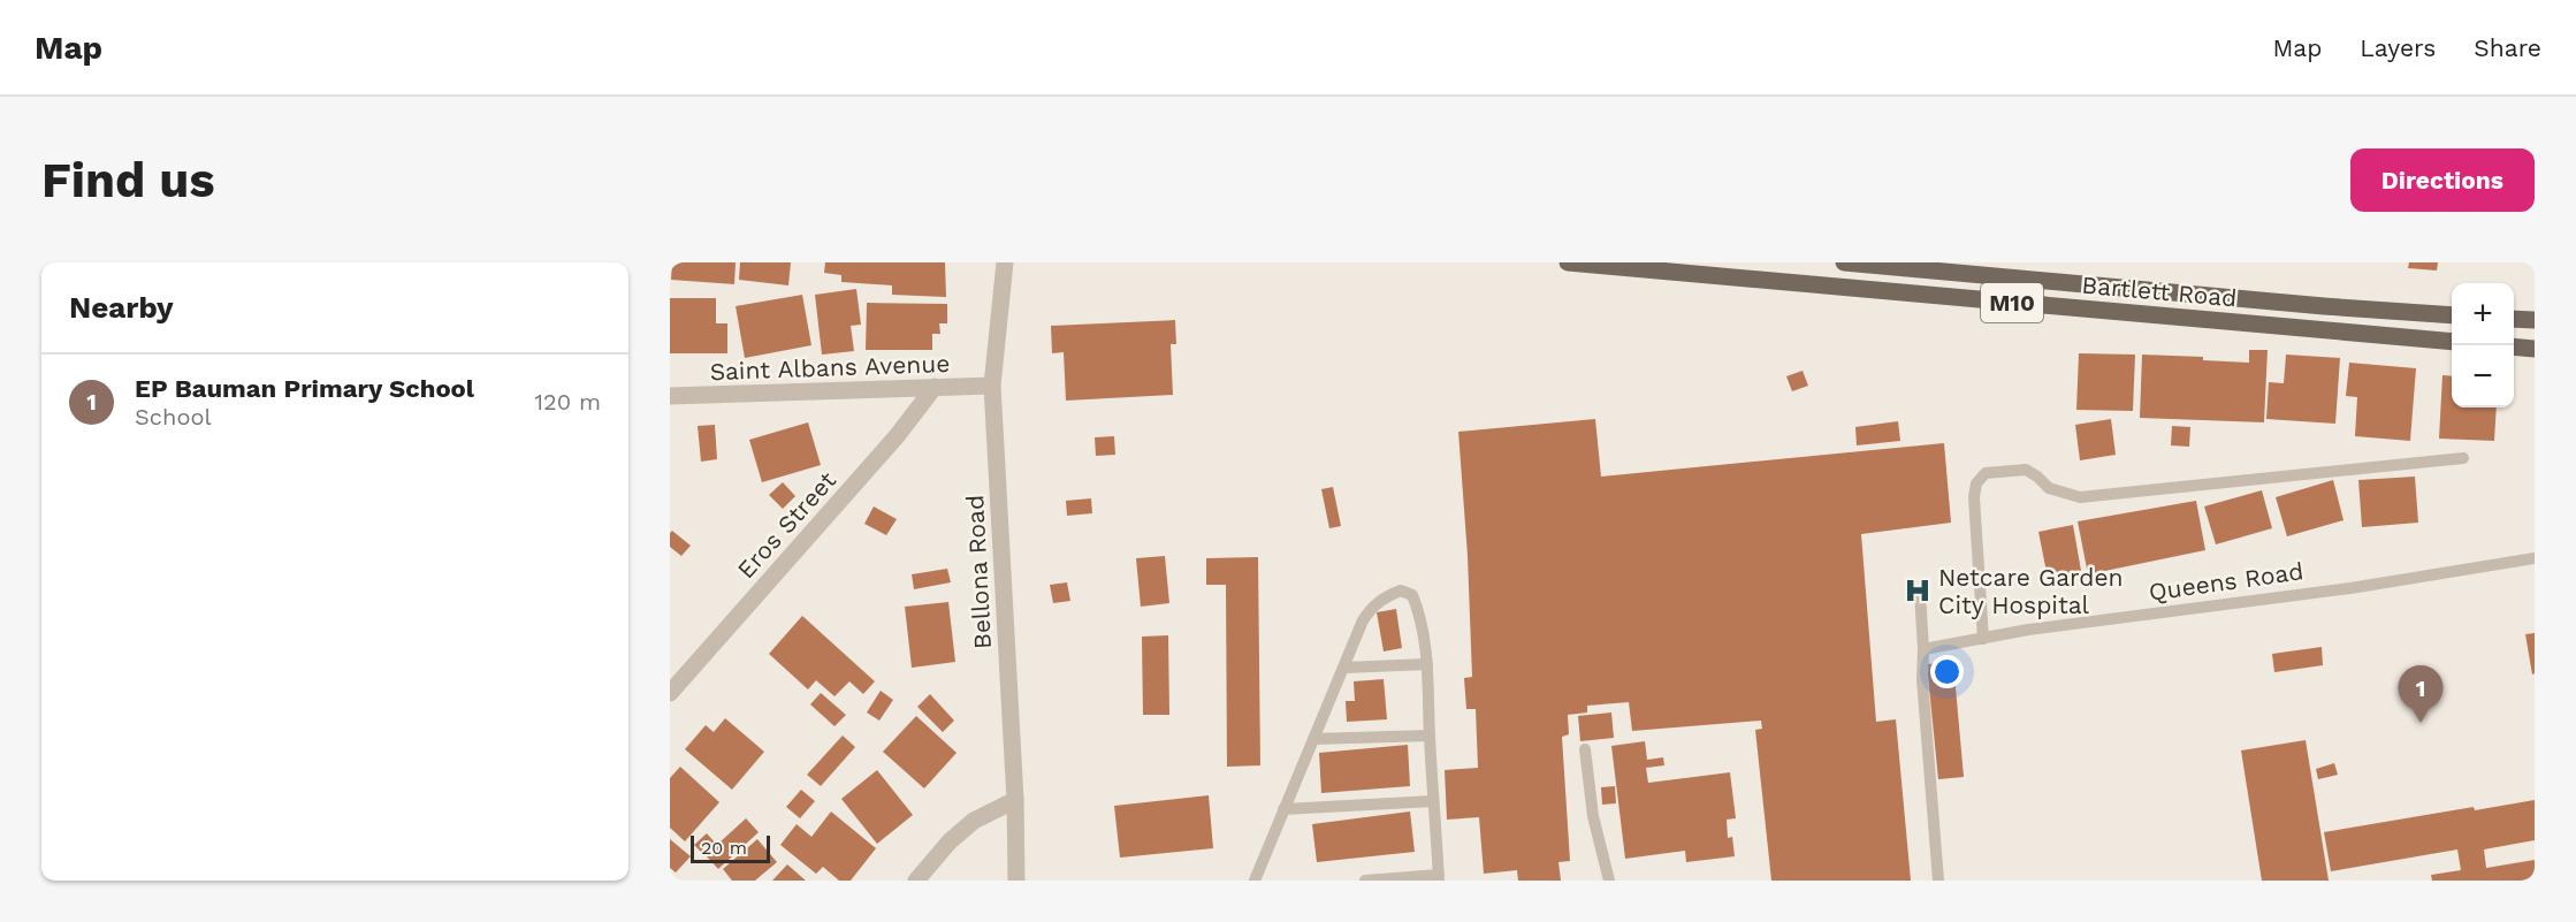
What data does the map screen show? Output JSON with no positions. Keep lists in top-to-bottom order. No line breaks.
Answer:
{"streets":{"main road":["Bartlett Road","M10"],"street":["Saint Albans Avenue","Eros Street","Bellona Road"],"lane":["Queens Road"]},"crossings":[["Saint Albans Avenue","Eros Street"],["Saint Albans Avenue","Bellona Road"]],"places":{"hospital":["Netcare Garden City Hospital"]},"scale_bar":"20 m","page":{"header":"Map","nav":["Map","Layers","Share"],"buttons":"Directions","title":"Find us","heading":"Nearby","map_buttons":["+","−"],"list":[{"mark":"1","name":"EP Bauman Primary School","note":"School","value":"120 m"}],"pins":"1","scale":"20 m"}}
